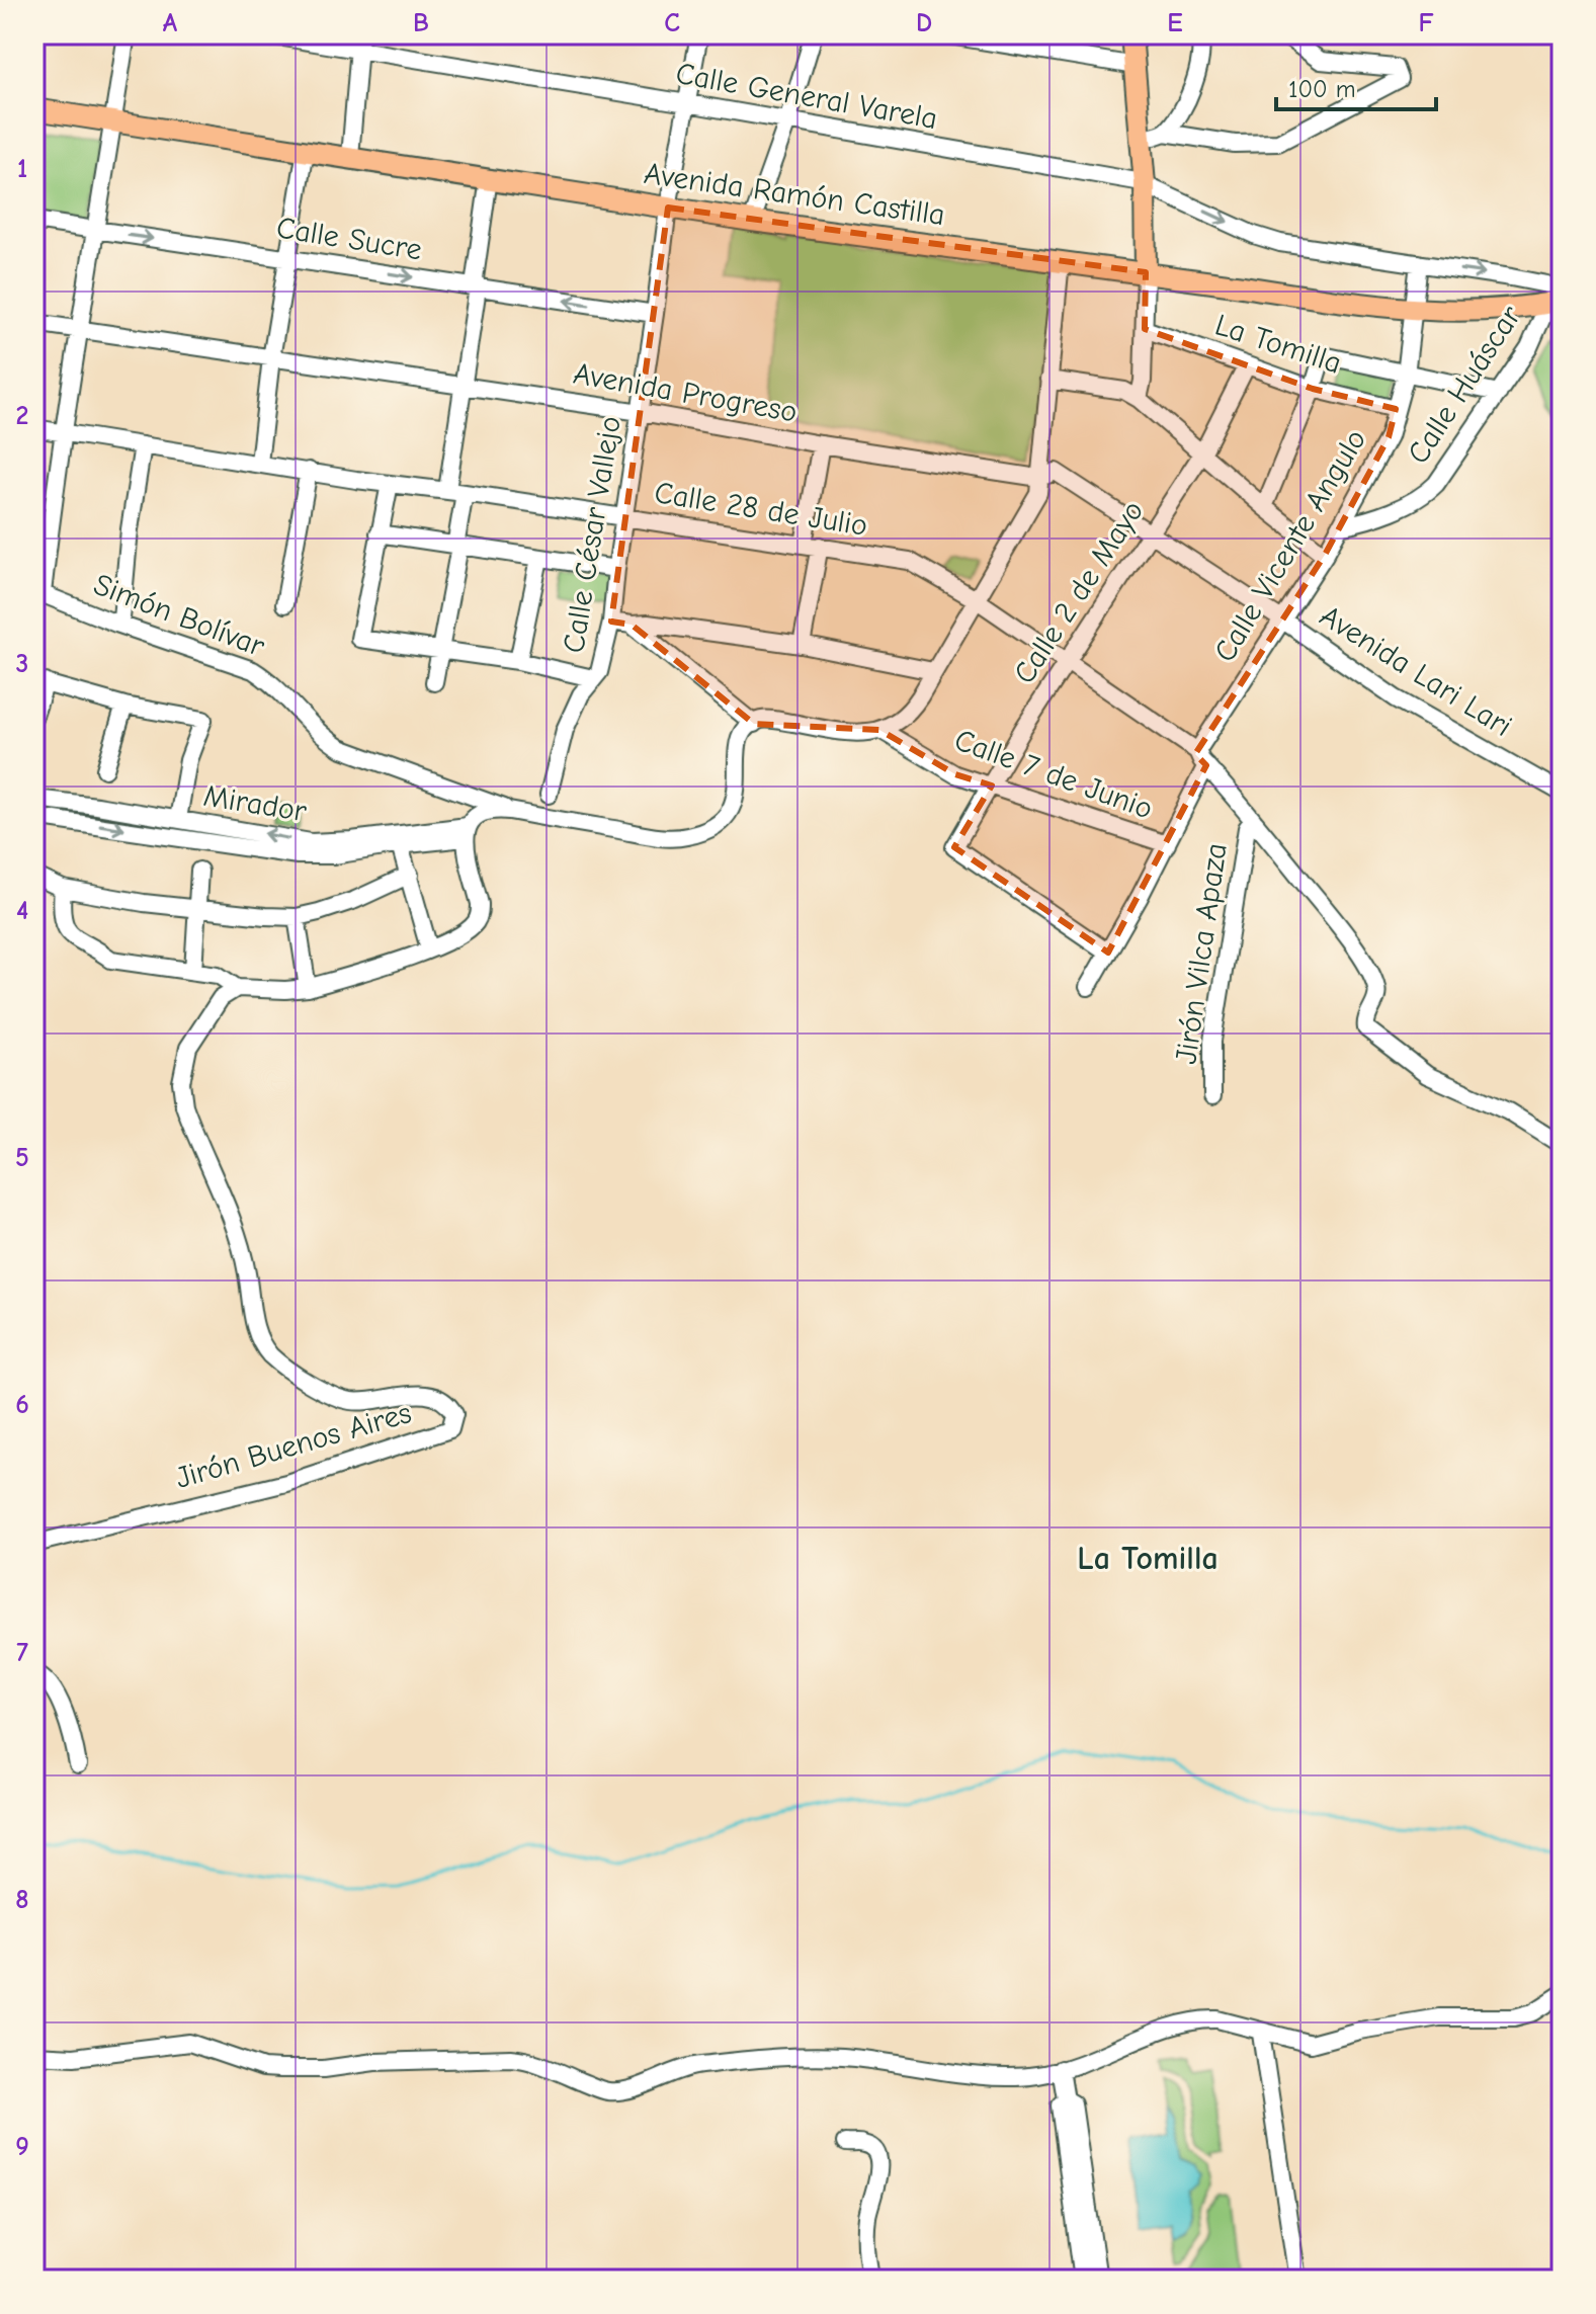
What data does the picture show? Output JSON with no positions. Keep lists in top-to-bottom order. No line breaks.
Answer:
{"streets":{"main road":["Avenida Ramón Castilla"],"street":["Calle General Varela","Calle Sucre","La Tomilla","Calle Huáscar","Avenida Progreso","Calle 28 de Julio","Calle César Vallejo","Calle Vicente Angulo","Calle 2 de Mayo","Simón Bolívar","Avenida Lari Lari","Calle 7 de Junio","Mirador","Jirón Vilca Apaza","Jirón Buenos Aires"]},"crossings":[["Calle General Varela","Avenida Ramón Castilla"],["Calle General Varela","Calle Huáscar"],["Calle General Varela","Calle César Vallejo"],["Calle General Varela","Calle Vicente Angulo"],["Avenida Ramón Castilla","Calle Huáscar"],["Avenida Ramón Castilla","Calle César Vallejo"],["Avenida Ramón Castilla","Calle Vicente Angulo"],["Calle Sucre","Calle César Vallejo"],["La Tomilla","Calle Vicente Angulo"],["La Tomilla","Calle 2 de Mayo"],["Calle Huáscar","Calle Vicente Angulo"],["Avenida Progreso","Calle César Vallejo"],["Avenida Progreso","Calle Vicente Angulo"],["Avenida Progreso","Calle 2 de Mayo"],["Avenida Progreso","Avenida Lari Lari"],["Calle 28 de Julio","Calle César Vallejo"],["Calle 28 de Julio","Calle Vicente Angulo"],["Calle 28 de Julio","Calle 2 de Mayo"],["Calle 28 de Julio","Jirón Vilca Apaza"],["Calle Vicente Angulo","Calle 2 de Mayo"],["Calle Vicente Angulo","Avenida Lari Lari"],["Calle Vicente Angulo","Calle 7 de Junio"],["Calle 2 de Mayo","Calle 7 de Junio"]],"districts":["La Tomilla"],"scale_bar":"100 m","grid":{"columns":["A","B","C","D","E","F"],"rows":["1","2","3","4","5","6","7","8","9"]}}
